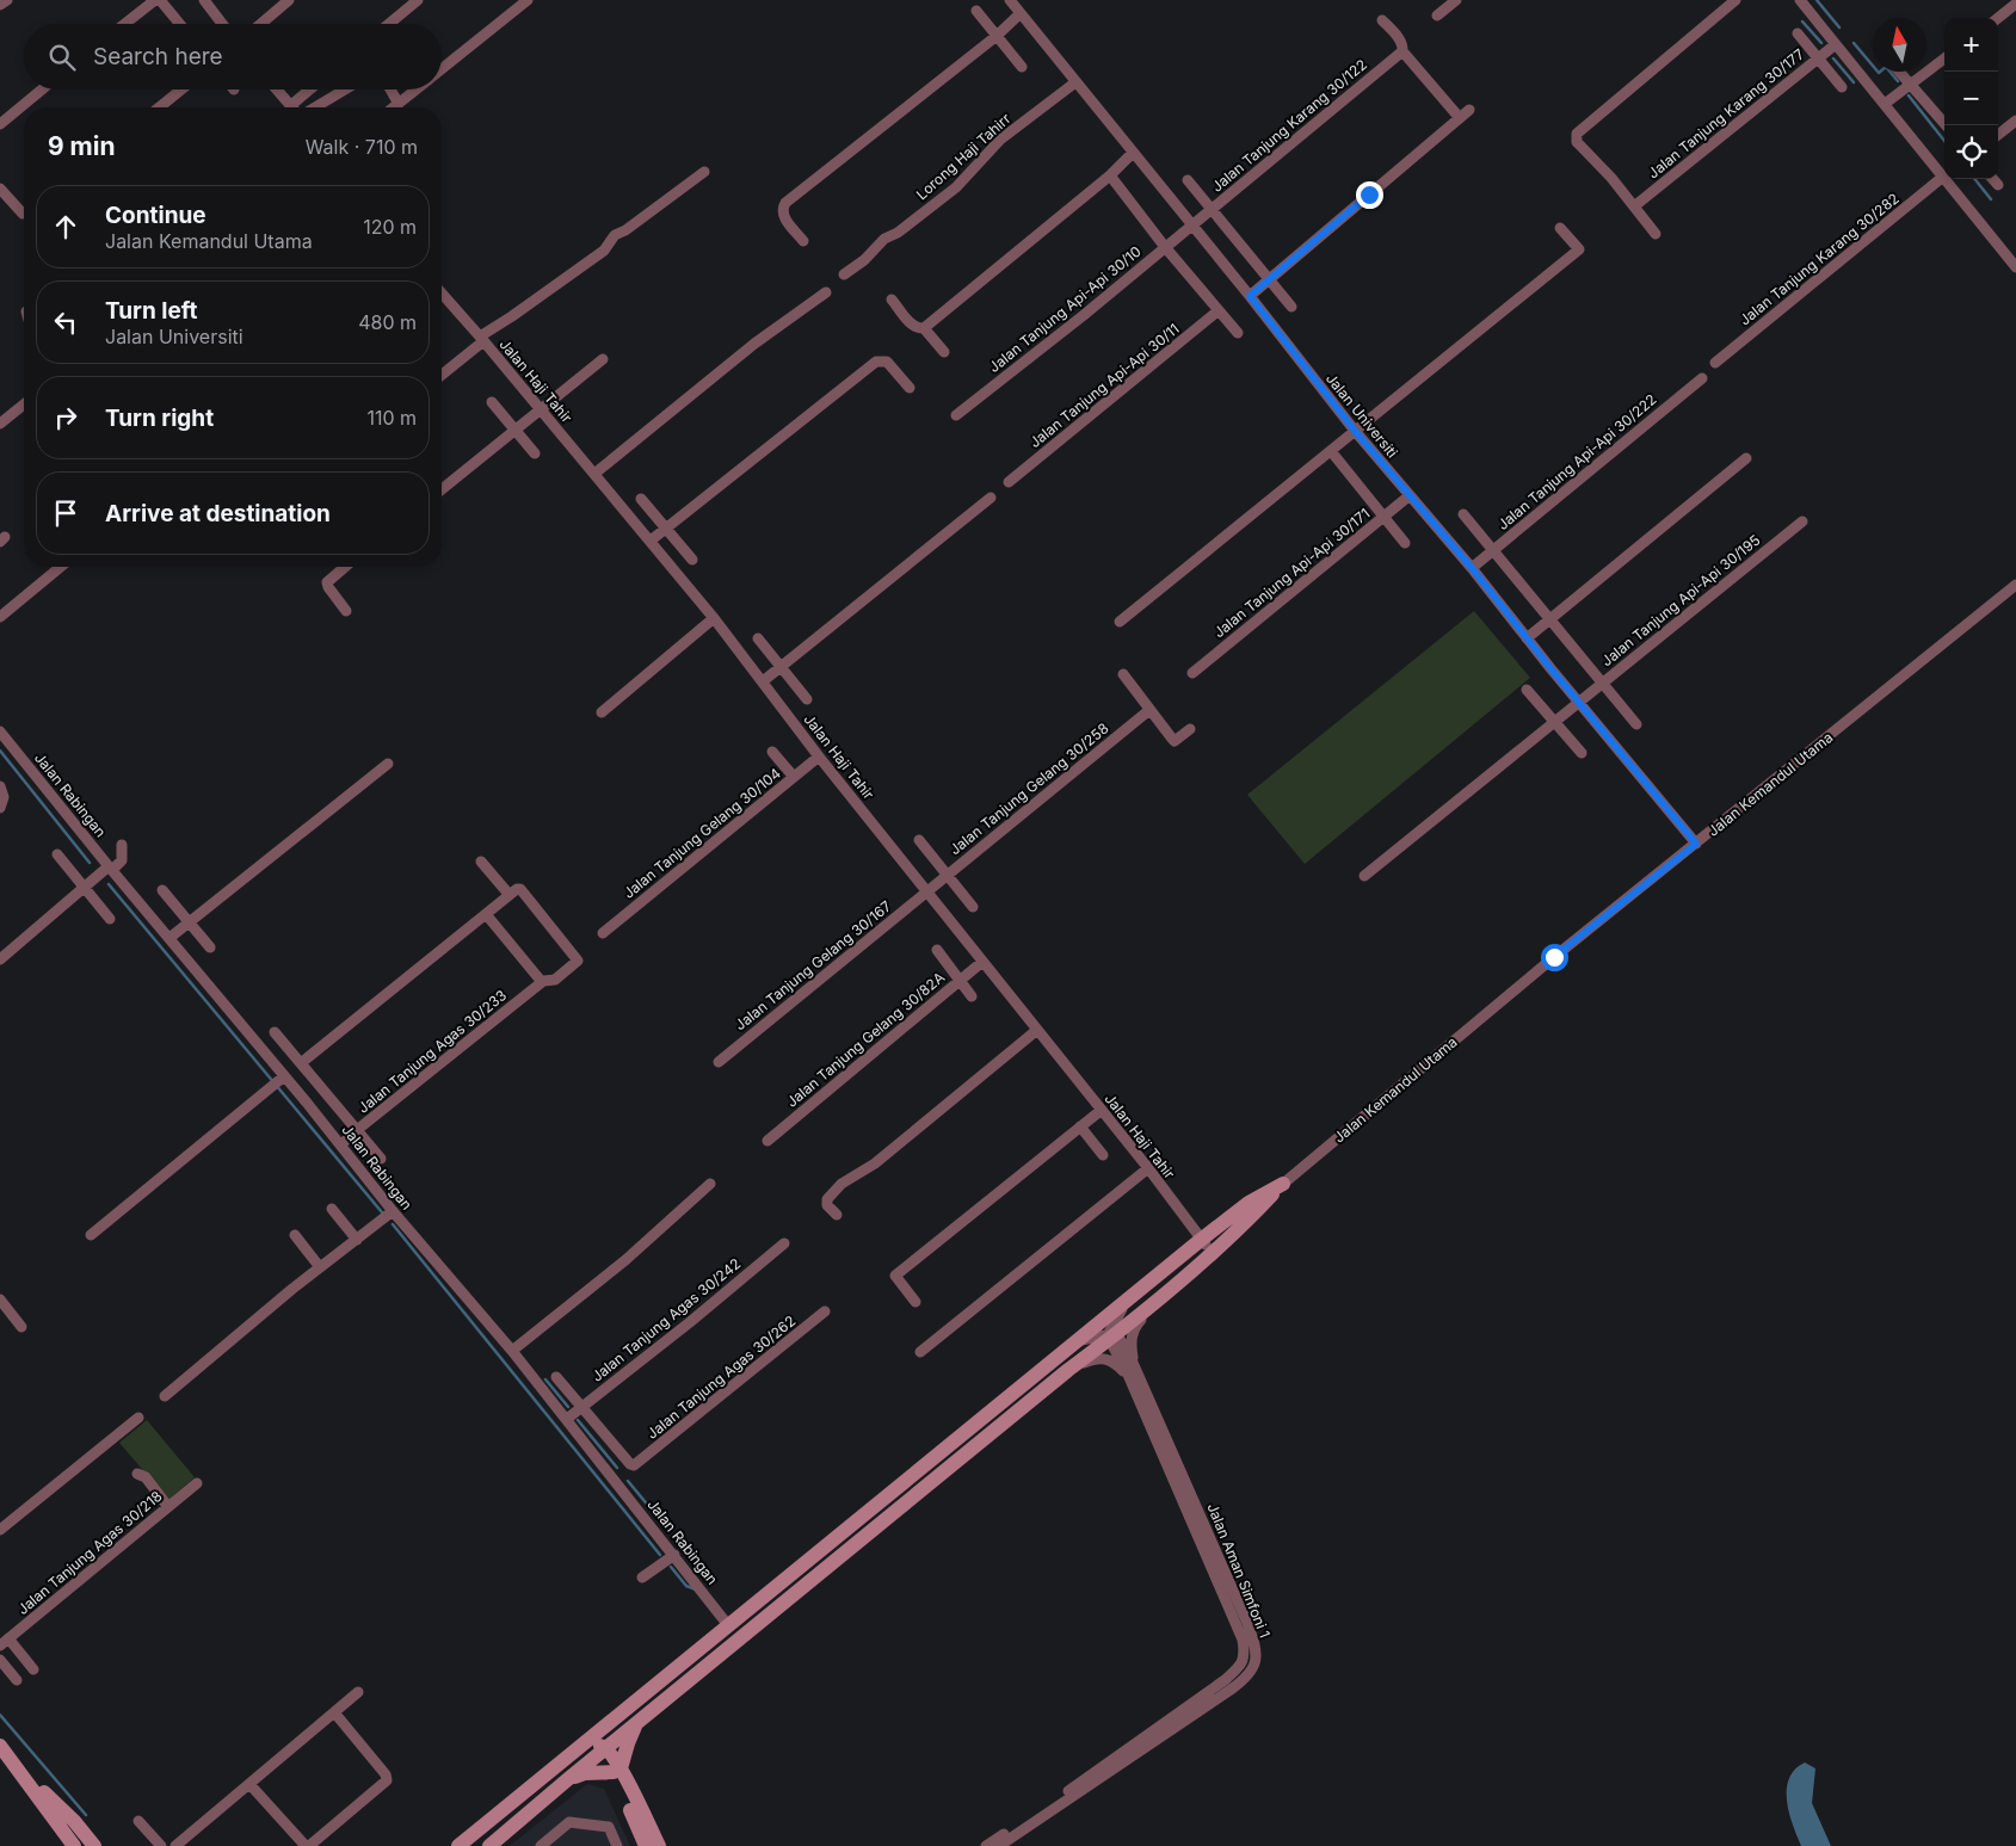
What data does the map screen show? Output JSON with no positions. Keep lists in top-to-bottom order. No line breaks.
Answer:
{"streets":{"street":["Jalan Tanjung Karang 30/177","Jalan Tanjung Karang 30/122","Lorong Haji Tahirr","Jalan Tanjung Karang 30/282","Jalan Tanjung Api-Api 30/10","Jalan Haji Tahir","Jalan Tanjung Api-Api 30/11","Jalan Universiti","Jalan Tanjung Api-Api 30/222","Jalan Tanjung Api-Api 30/171","Jalan Tanjung Api-Api 30/195","Jalan Kemandul Utama","Jalan Tanjung Gelang 30/258","Jalan Rabingan","Jalan Tanjung Gelang 30/104","Jalan Tanjung Gelang 30/167","Jalan Tanjung Gelang 30/82A","Jalan Tanjung Agas 30/233","Jalan Tanjung Agas 30/242","Jalan Tanjung Agas 30/262","Jalan Tanjung Agas 30/218","Jalan Aman Simfoni 1"]},"crossings":[["Jalan Tanjung Karang 30/122","Jalan Tanjung Api-Api 30/10"],["Jalan Tanjung Karang 30/122","Jalan Universiti"],["Lorong Haji Tahirr","Jalan Universiti"],["Jalan Tanjung Api-Api 30/10","Jalan Universiti"],["Jalan Haji Tahir","Jalan Tanjung Gelang 30/258"],["Jalan Haji Tahir","Jalan Tanjung Gelang 30/104"],["Jalan Haji Tahir","Jalan Tanjung Gelang 30/167"],["Jalan Haji Tahir","Jalan Tanjung Gelang 30/82A"],["Jalan Universiti","Jalan Tanjung Api-Api 30/222"],["Jalan Universiti","Jalan Tanjung Api-Api 30/171"],["Jalan Universiti","Jalan Tanjung Api-Api 30/195"],["Jalan Universiti","Jalan Kemandul Utama"],["Jalan Tanjung Gelang 30/258","Jalan Tanjung Gelang 30/167"],["Jalan Rabingan","Jalan Tanjung Agas 30/233"],["Jalan Rabingan","Jalan Tanjung Agas 30/242"],["Jalan Tanjung Agas 30/242","Jalan Tanjung Agas 30/262"]],"north":"top","page":{"map_buttons":["+","−"],"search":"Search here","heading":["9 min","Walk · 710 m"],"list":[["Continue","Jalan Kemandul Utama","120 m"],["Turn left","Jalan Universiti","480 m"],["Turn right","110 m"],"Arrive at destination"]}}
